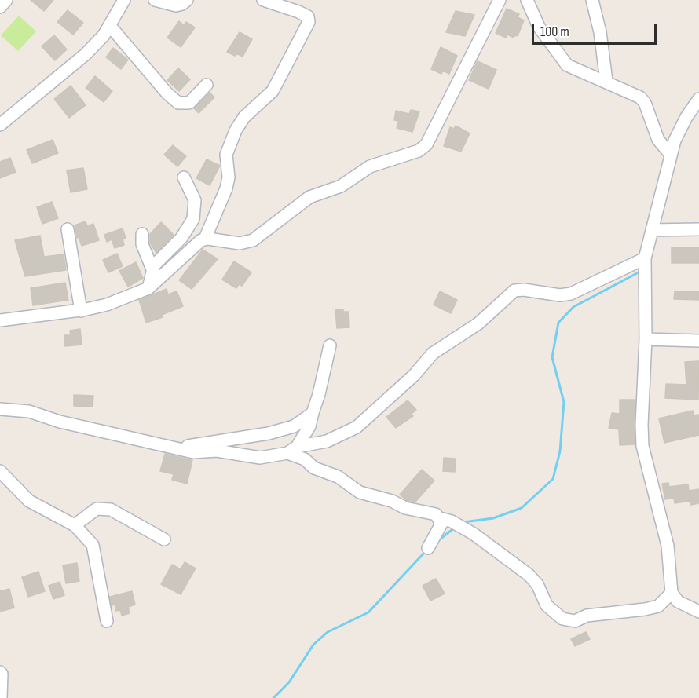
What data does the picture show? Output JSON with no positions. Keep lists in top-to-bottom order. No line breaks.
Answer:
{"scale_bar":"100 m"}
